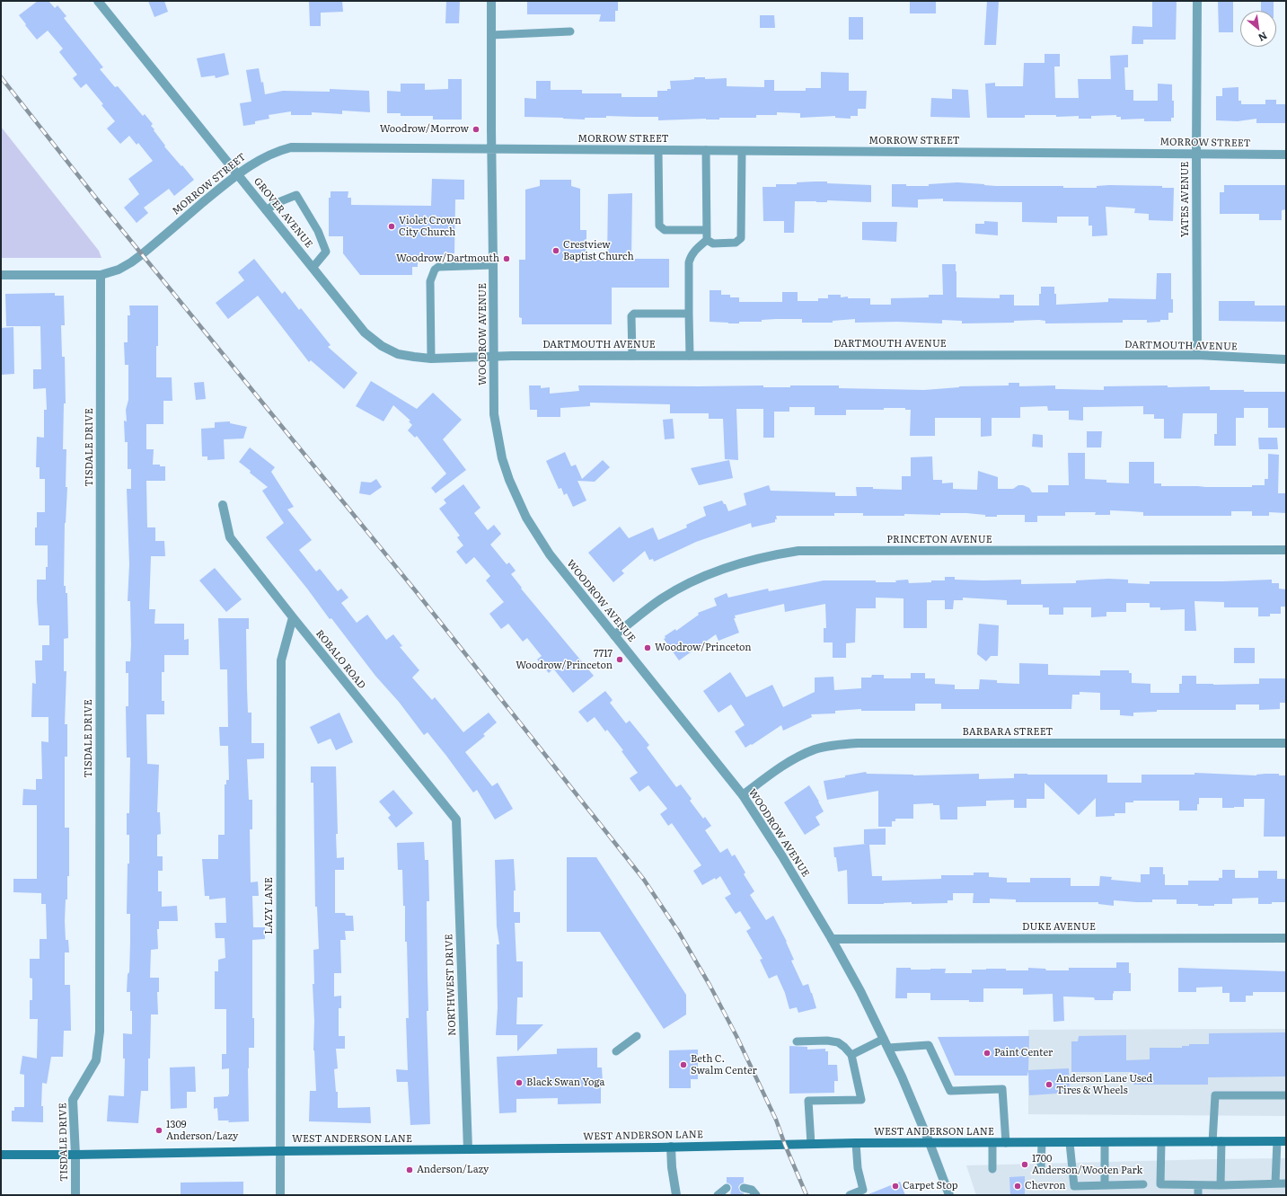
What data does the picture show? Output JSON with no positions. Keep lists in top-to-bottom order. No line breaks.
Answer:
{"streets":{"main road":["WEST ANDERSON LANE"],"street":["MORROW STREET","YATES AVENUE","GROVER AVENUE","WOODROW AVENUE","DARTMOUTH AVENUE","TISDALE DRIVE","PRINCETON AVENUE","ROBALO ROAD","BARBARA STREET","LAZY LANE","DUKE AVENUE","NORTHWEST DRIVE"]},"crossings":[["MORROW STREET","YATES AVENUE"],["MORROW STREET","GROVER AVENUE"],["MORROW STREET","WOODROW AVENUE"],["MORROW STREET","TISDALE DRIVE"],["YATES AVENUE","DARTMOUTH AVENUE"],["GROVER AVENUE","WOODROW AVENUE"],["GROVER AVENUE","DARTMOUTH AVENUE"],["WOODROW AVENUE","DARTMOUTH AVENUE"],["WOODROW AVENUE","PRINCETON AVENUE"],["WOODROW AVENUE","BARBARA STREET"],["WOODROW AVENUE","DUKE AVENUE"],["WOODROW AVENUE","WEST ANDERSON LANE"],["TISDALE DRIVE","WEST ANDERSON LANE"],["ROBALO ROAD","LAZY LANE"],["ROBALO ROAD","NORTHWEST DRIVE"],["LAZY LANE","WEST ANDERSON LANE"],["NORTHWEST DRIVE","WEST ANDERSON LANE"]],"places":["Woodrow/Morrow","Violet Crown City Church","Crestview Baptist Church","Woodrow/Dartmouth","Woodrow/Princeton","7717 Woodrow/Princeton","Paint Center","Beth C. Swalm Center","Black Swan Yoga","Anderson Lane Used Tires & Wheels","1309 Anderson/Lazy","1700 Anderson/Wooten Park","Anderson/Lazy","Carpet Stop","Chevron"],"north":"bottom right"}
